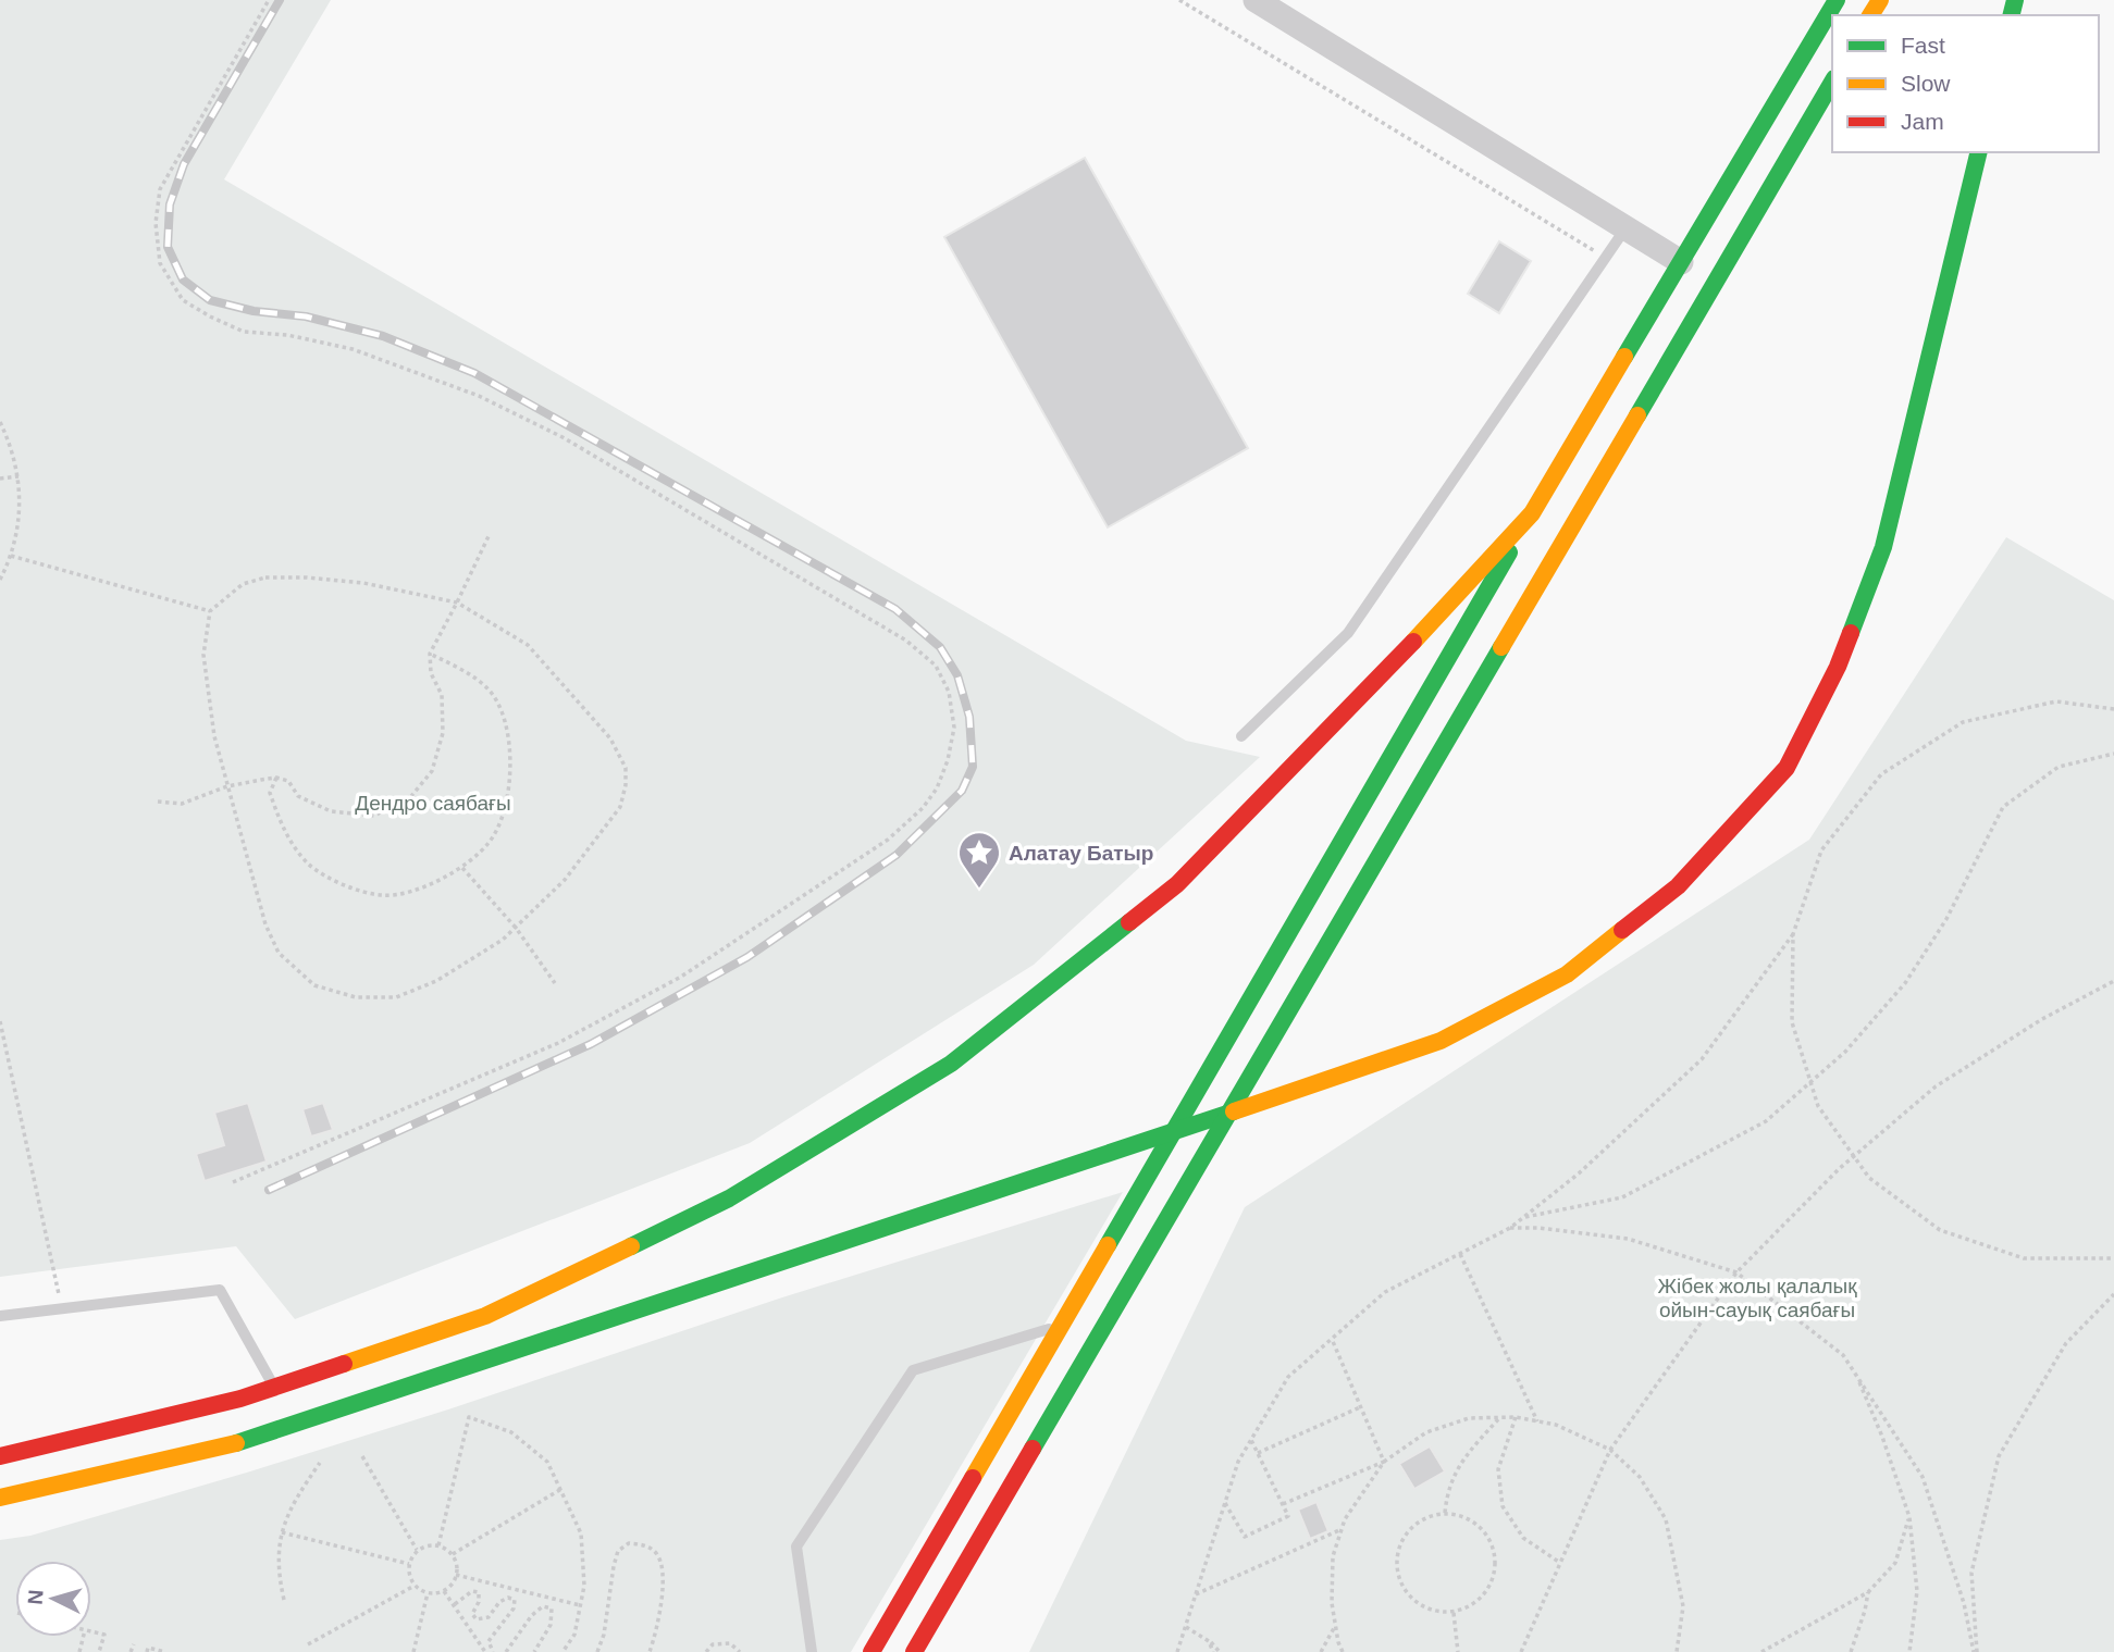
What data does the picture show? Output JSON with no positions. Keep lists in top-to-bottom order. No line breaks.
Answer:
{"parks":["Дендро саябағы","Жібек жолы қалалық ойын-сауық саябағы"],"places":{"place":["Алатау Батыр"]},"legend":["Fast","Slow","Jam"],"north":"left"}
